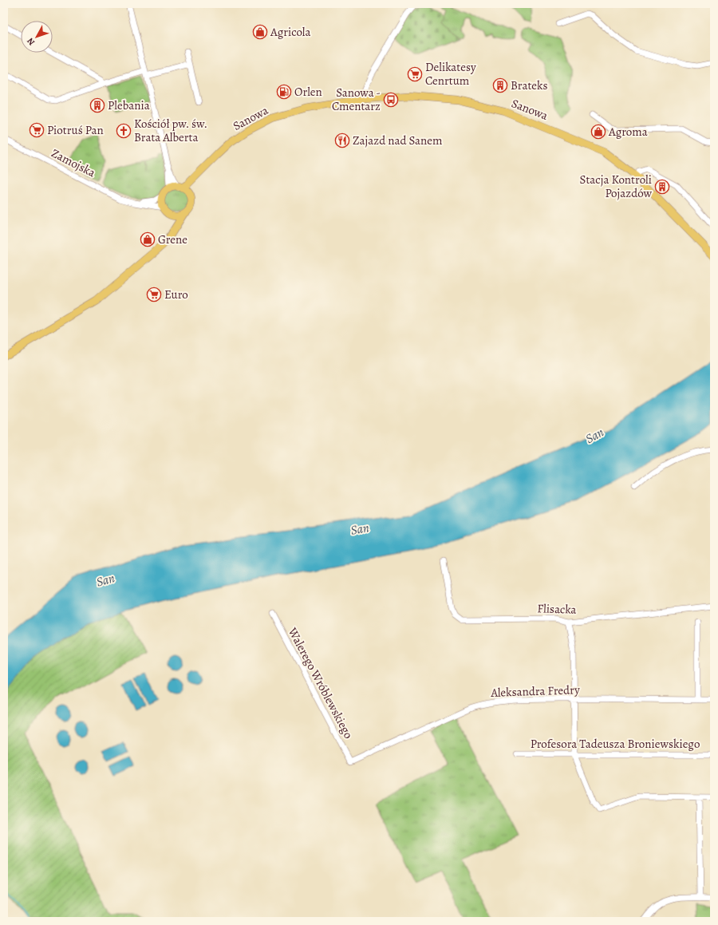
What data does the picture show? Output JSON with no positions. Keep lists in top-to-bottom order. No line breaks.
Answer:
{"streets":{"main road":["Sanowa"],"street":["Zamojska","Flisacka","Walerego Wróblewskiego","Aleksandra Fredry","Profesora Tadeusza Broniewskiego"]},"crossings":[["Walerego Wróblewskiego","Aleksandra Fredry"]],"water":["San"],"places":{"shop":["Agricola","Agroma","Grene"],"supermarket":["Delikatesy Cenrtum","Piotruś Pan","Euro"],"building":["Brateks","Plebania","Stacja Kontroli Pojazdów"],"fuel station":["Orlen"],"bus stop":["Sanowa - Cmentarz"],"church":["Kościół pw. św. Brata Alberta"],"restaurant":["Zajazd nad Sanem"]},"north":"bottom left"}
